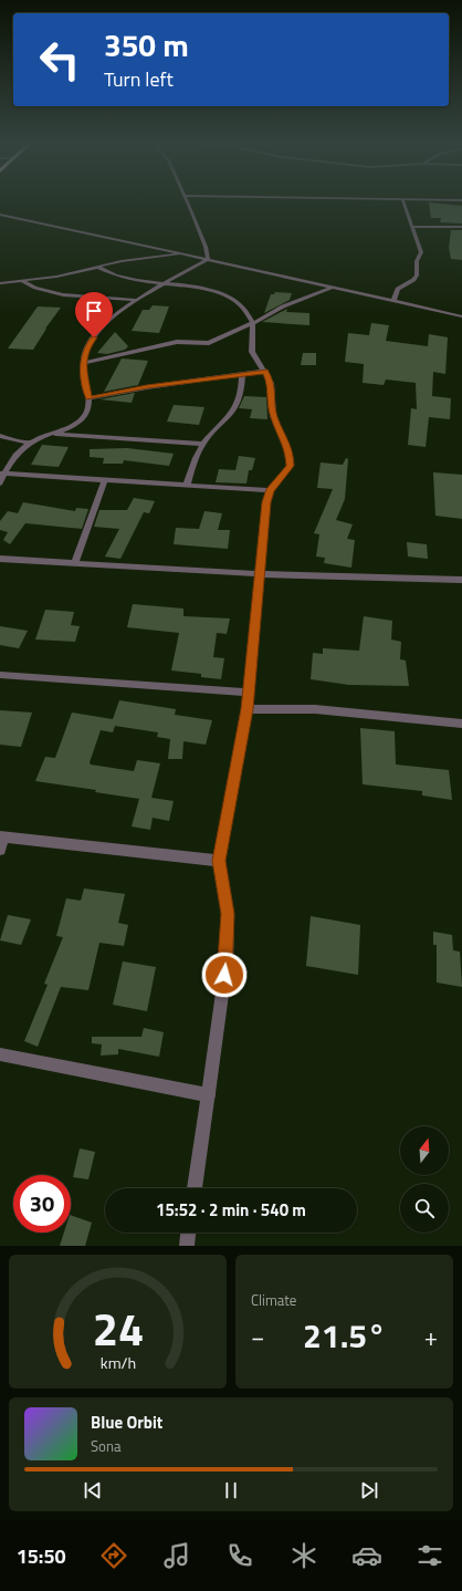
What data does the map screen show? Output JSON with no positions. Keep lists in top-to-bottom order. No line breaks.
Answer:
{"north":"top","page":{"turn":["350 m","Turn left"],"limit":"30","trip":"15:52 · 2 min · 540 m","tile":"Climate","heat":["−","21.5°","+"],"song":["Blue Orbit","Sona"],"tabs":"15:50","gauge":["24","km/h"]}}
